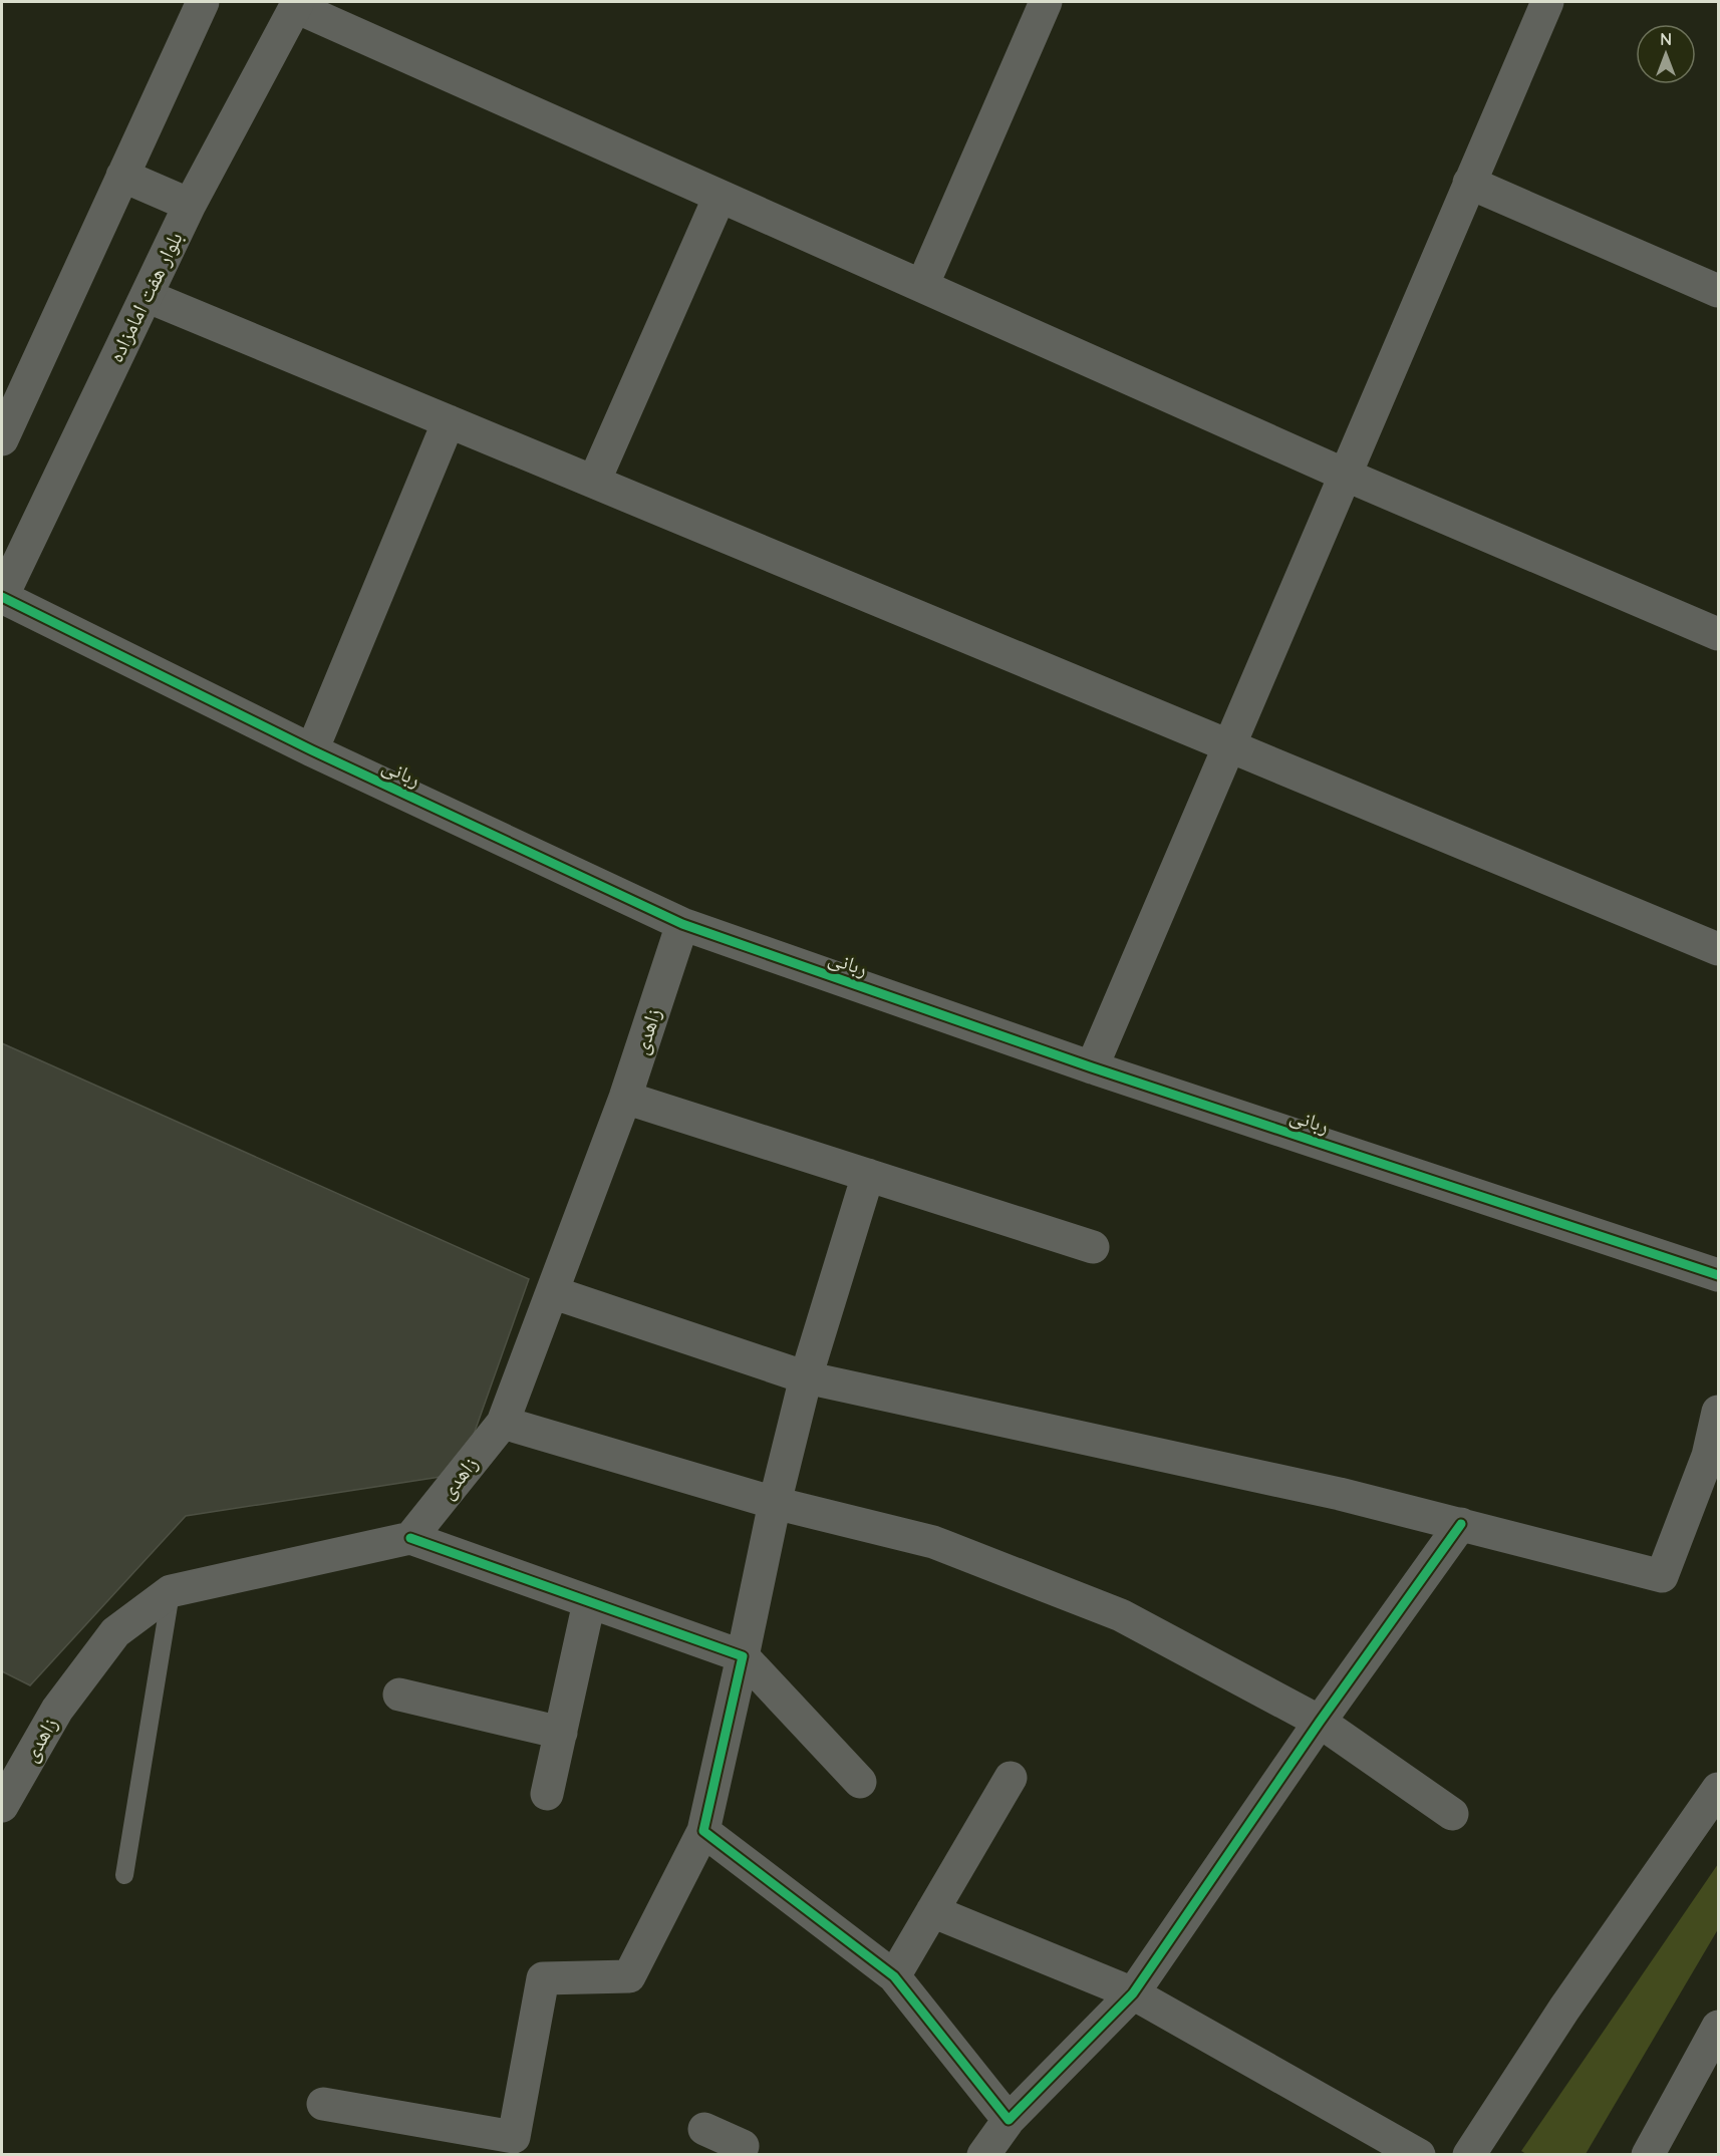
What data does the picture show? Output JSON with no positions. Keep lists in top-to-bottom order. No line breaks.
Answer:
{"streets":{"street":["بلوار هفت امامزاده","ربانی","زاهدی"]},"crossings":[["بلوار هفت امامزاده","ربانی"],["ربانی","زاهدی"]],"north":"top"}
